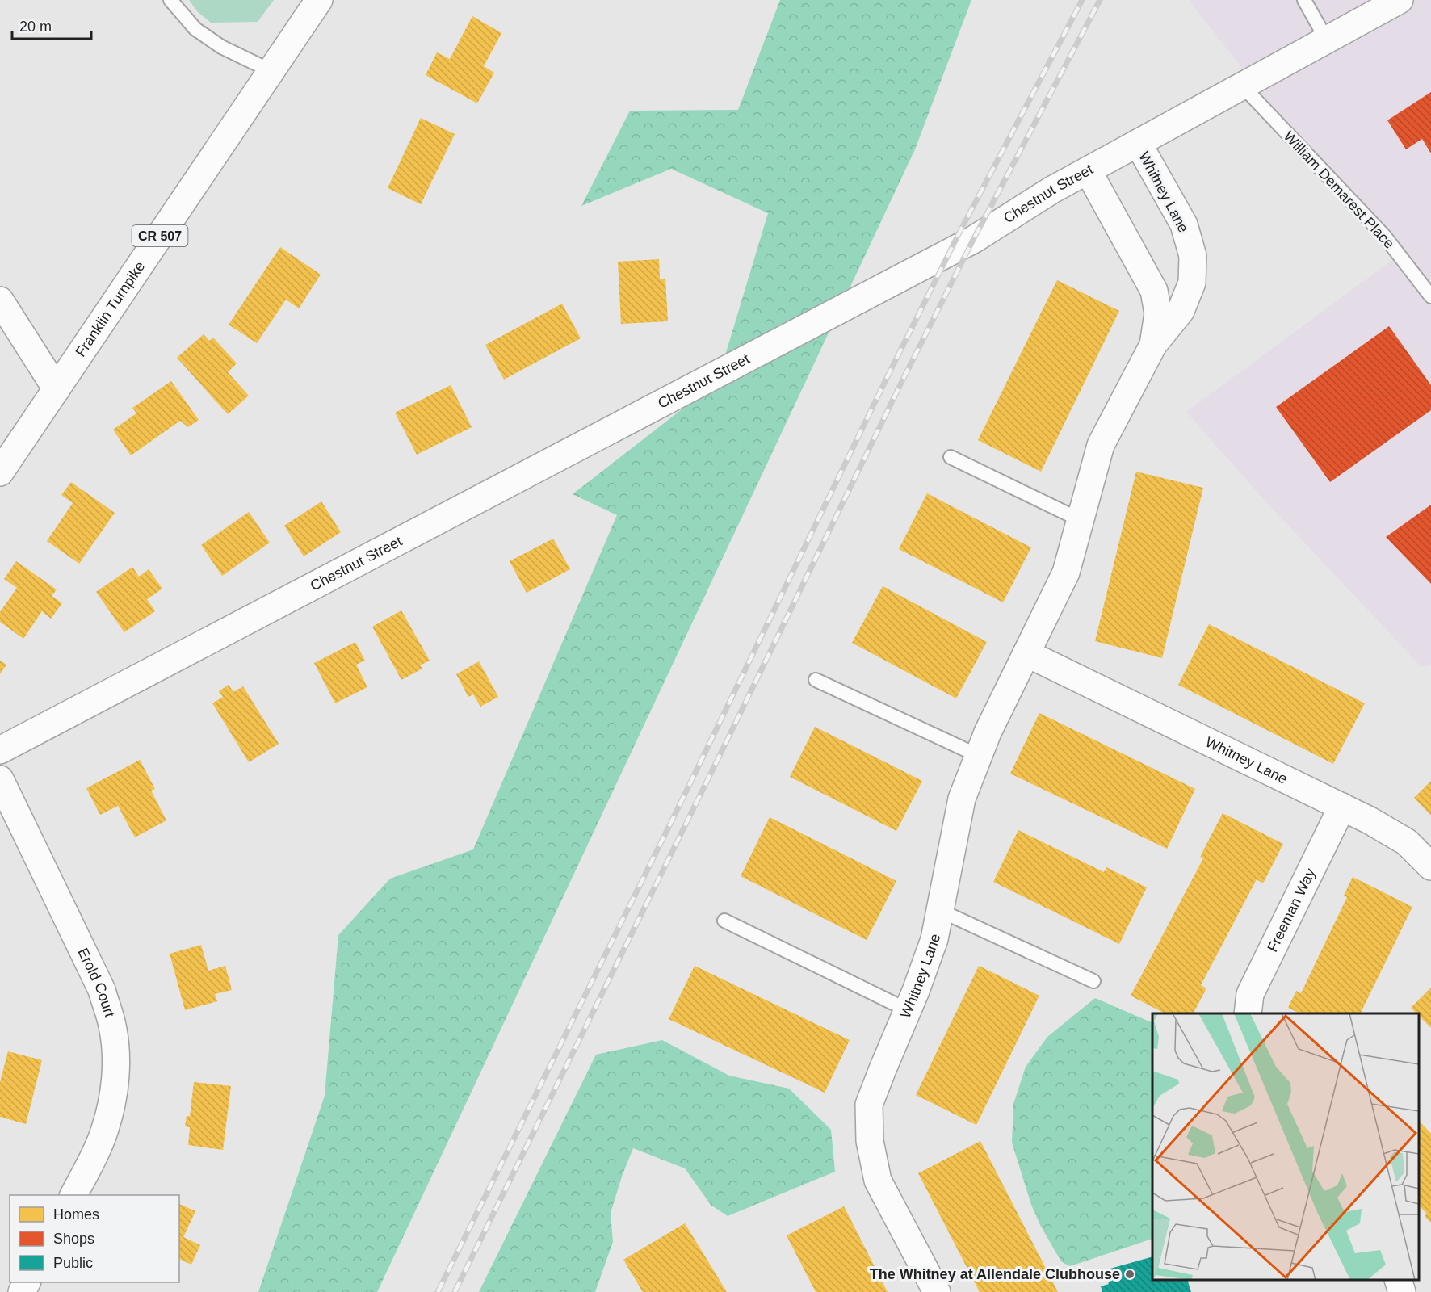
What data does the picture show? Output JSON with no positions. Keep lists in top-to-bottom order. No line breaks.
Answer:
{"streets":{"street":["Whitney Lane","Chestnut Street","CR 507","Franklin Turnpike","Freeman Way","Erold Court"],"lane":["William Demarest Place"]},"crossings":[["William Demarest Place","Chestnut Street"],["Whitney Lane","Chestnut Street"],["Whitney Lane","Freeman Way"]],"places":["The Whitney at Allendale Clubhouse"],"legend":["Homes","Shops","Public"],"scale_bar":"20 m"}
